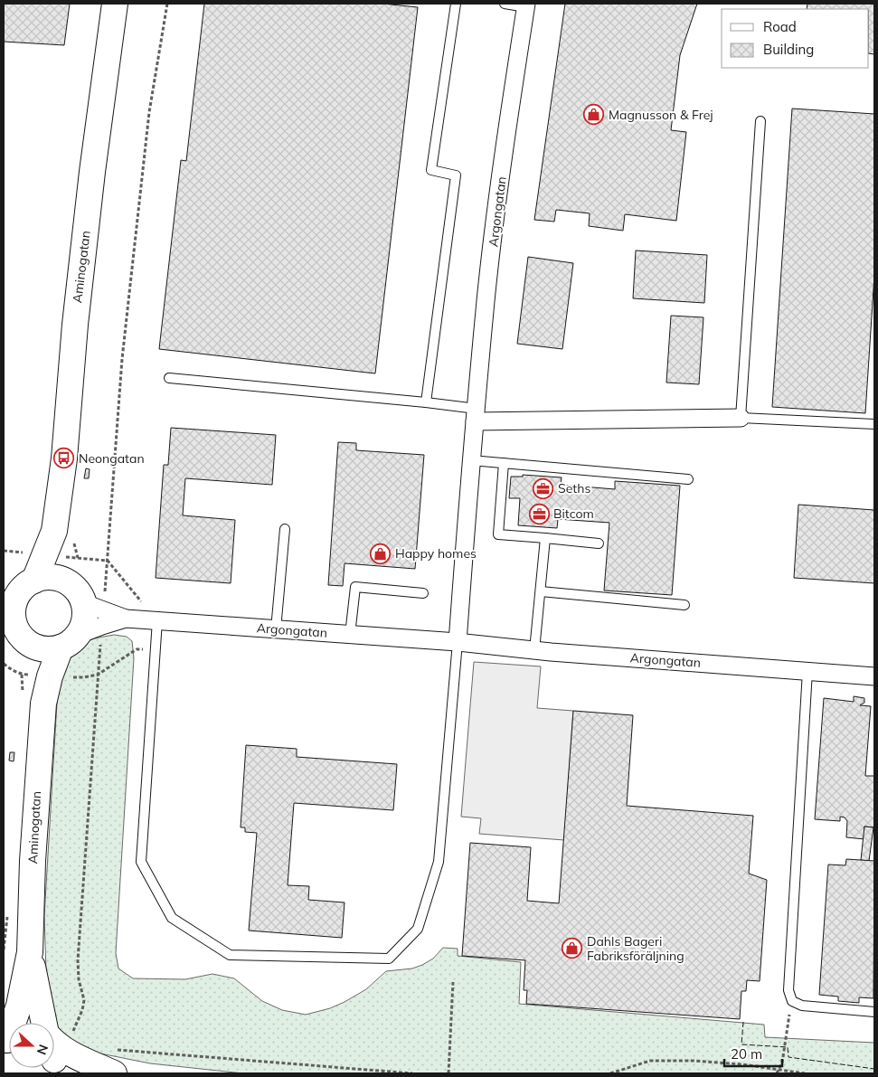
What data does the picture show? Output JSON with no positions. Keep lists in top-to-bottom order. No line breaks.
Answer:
{"streets":{"street":["Argongatan","Aminogatan"]},"crossings":[["Argongatan","Aminogatan"]],"places":{"shop":["Magnusson & Frej","Happy homes","Dahls Bageri Fabriksföräljning"],"bus stop":["Neongatan"],"office":["Seths","Bitcom"]},"legend":["Road","Building"],"scale_bar":"20 m","north":"right"}
